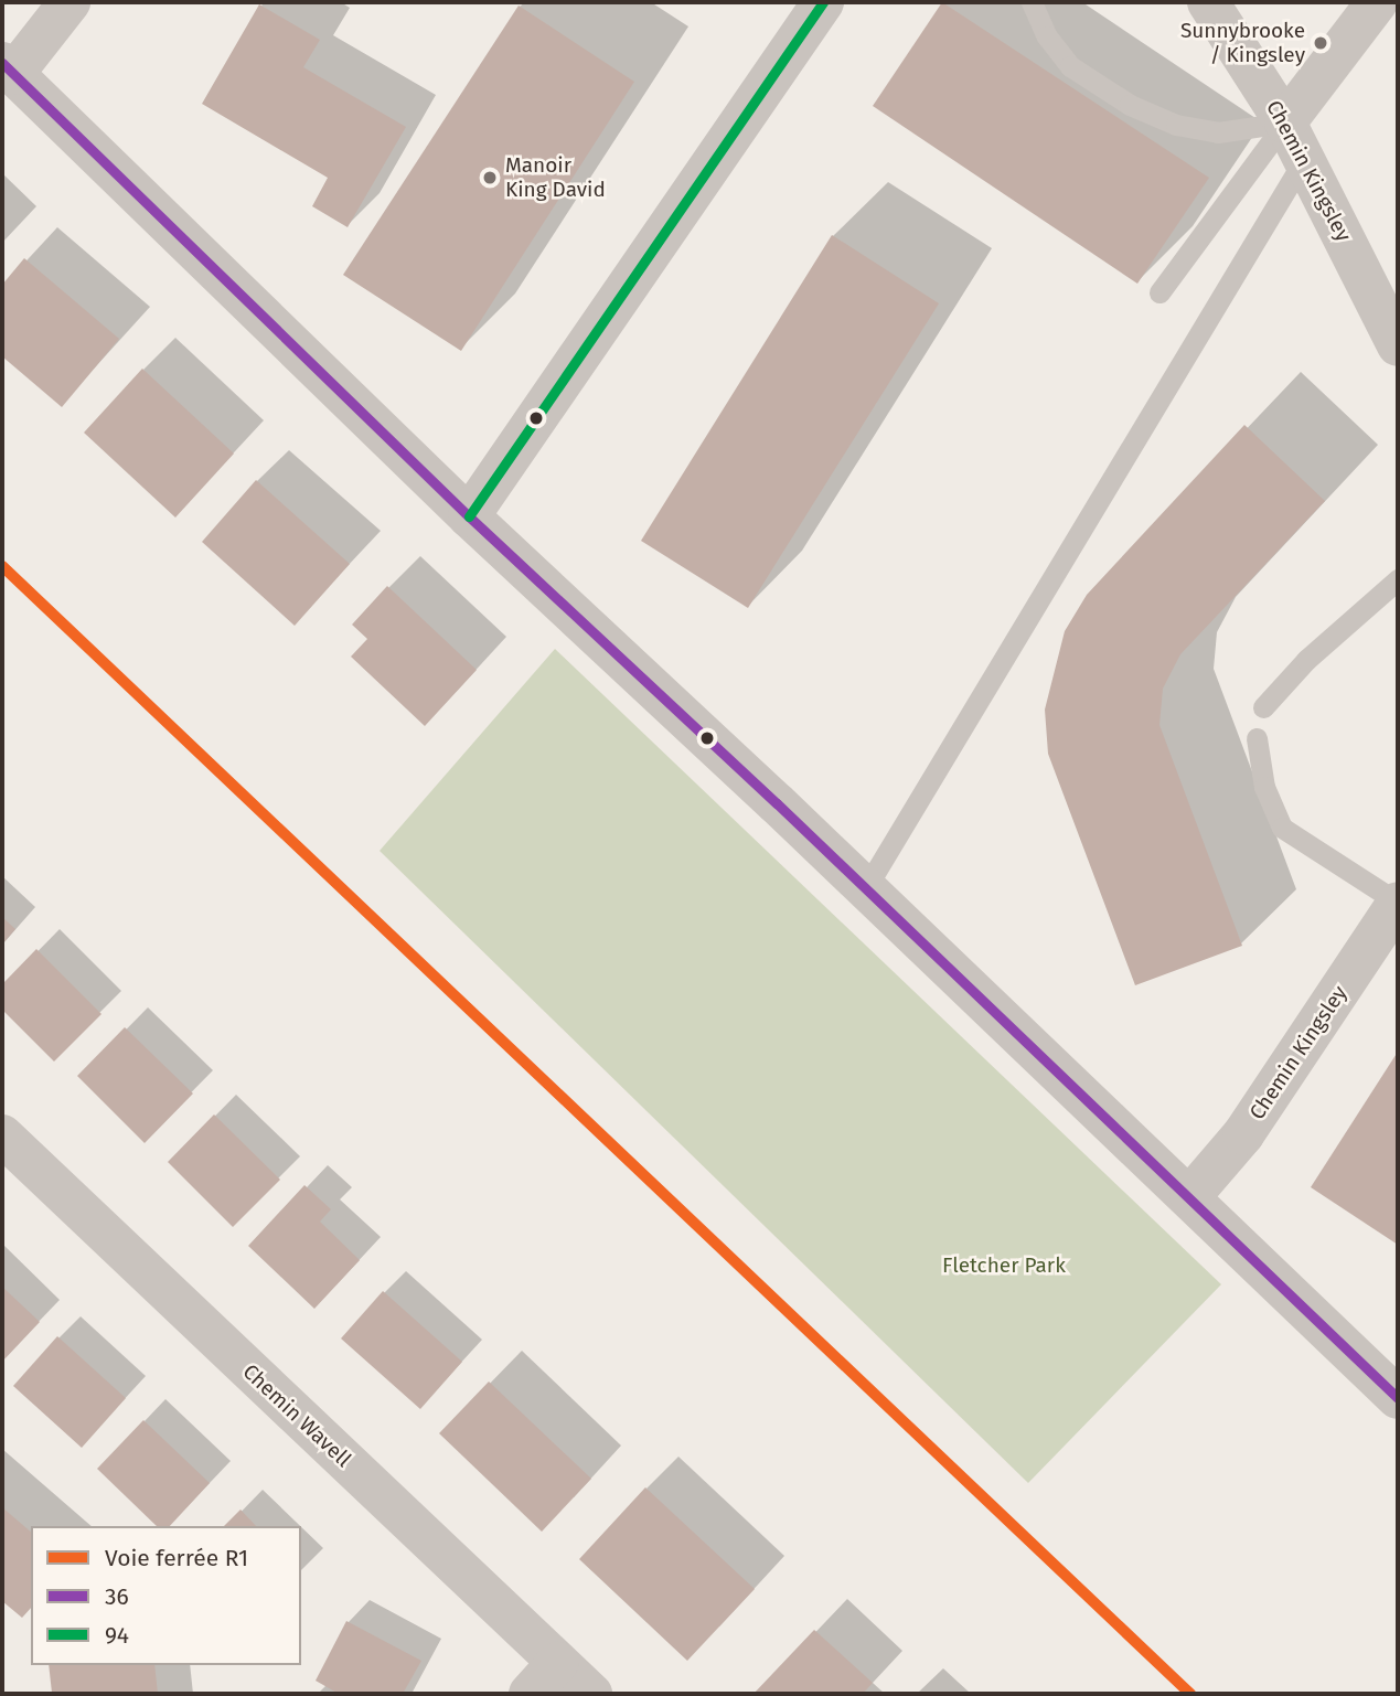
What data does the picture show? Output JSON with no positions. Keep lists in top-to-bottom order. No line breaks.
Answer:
{"streets":{"street":["Chemin Kingsley","Chemin Wavell"]},"parks":["Fletcher Park"],"places":["Sunnybrooke / Kingsley","Manoir King David"],"lines":["transit line 94","transit line 36","rail line R1"],"legend":["Voie ferrée R1","36","94"]}
